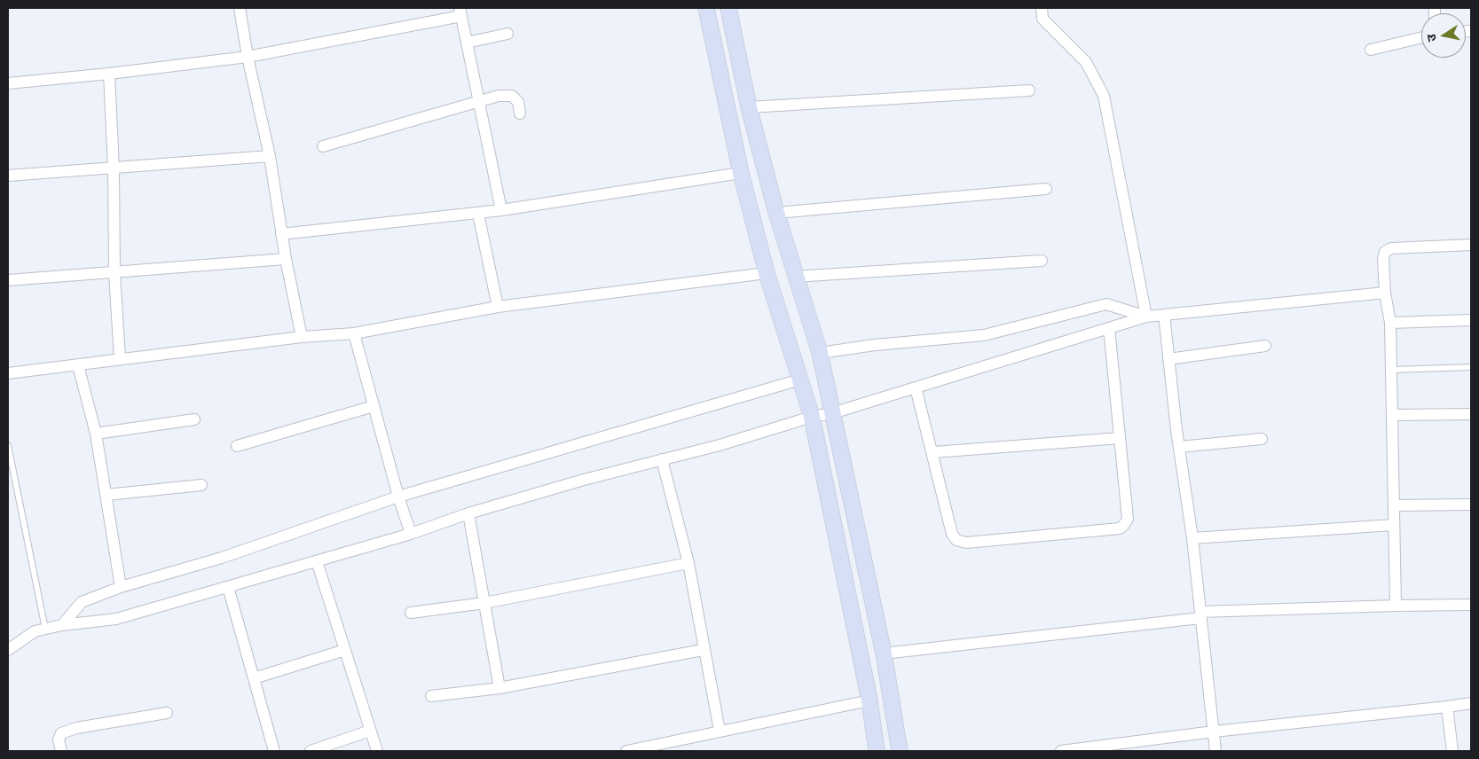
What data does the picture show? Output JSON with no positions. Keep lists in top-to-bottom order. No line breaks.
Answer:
{"north":"left"}
